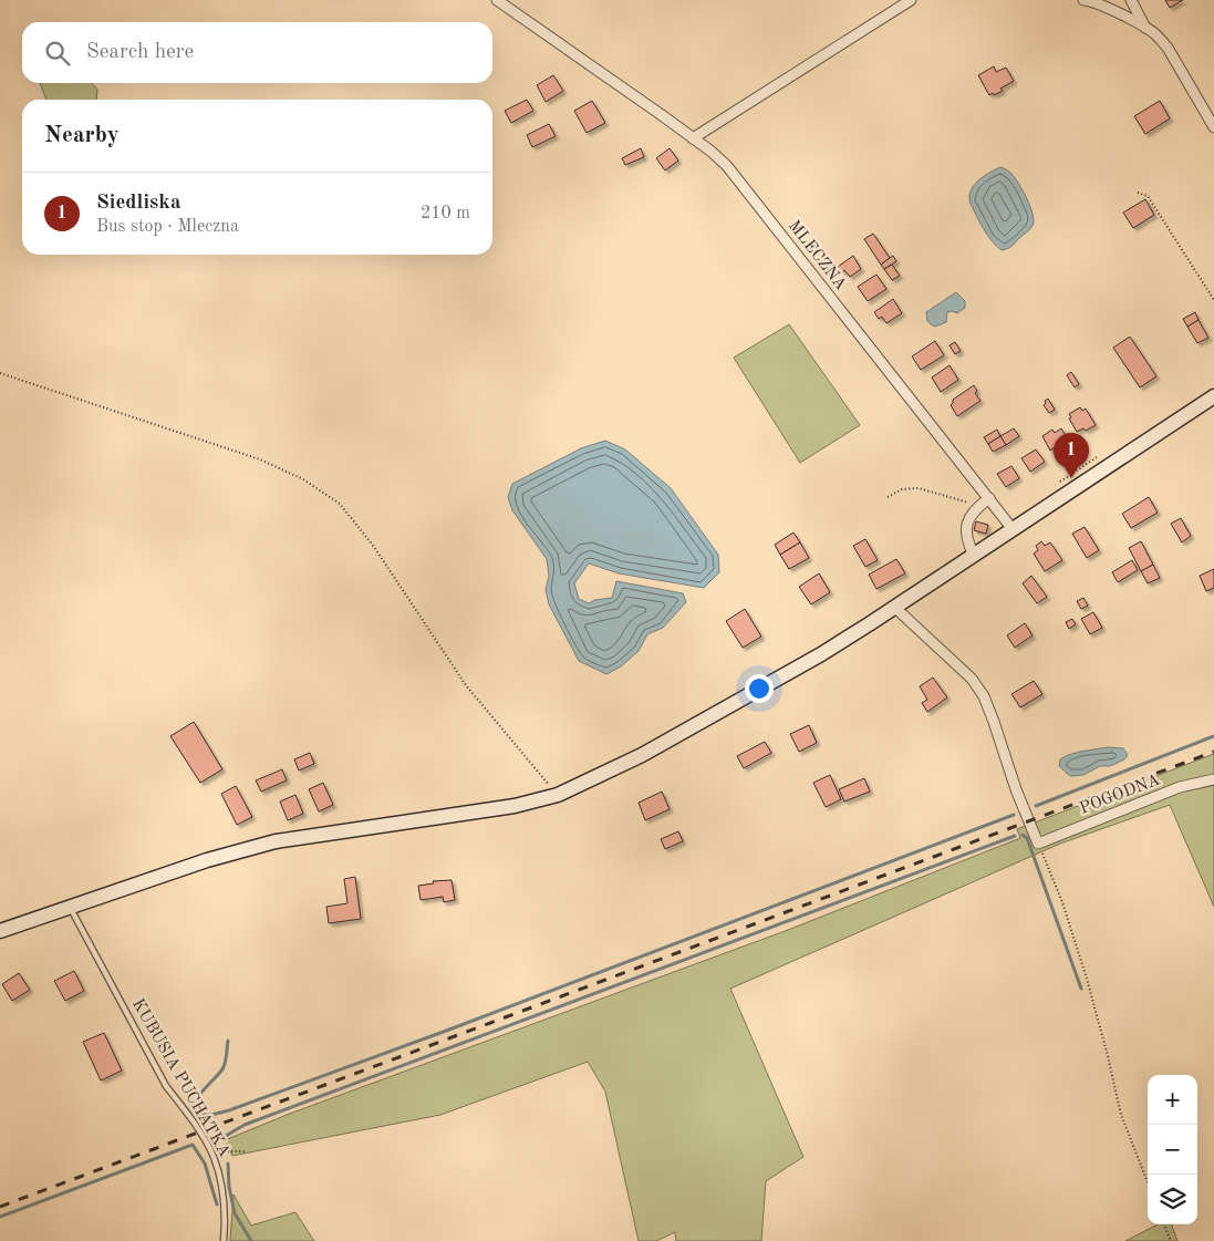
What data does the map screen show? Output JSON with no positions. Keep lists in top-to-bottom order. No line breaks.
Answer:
{"streets":{"street":["MLECZNA","POGODNA"],"lane":["KUBUSIA PUCHATKA"]},"page":{"search":"Search here","heading":"Nearby","list":[{"mark":"1","name":"Siedliska","note":"Bus stop · Mleczna","value":"210 m"}],"pins":"1","map_buttons":["+","−"]}}
